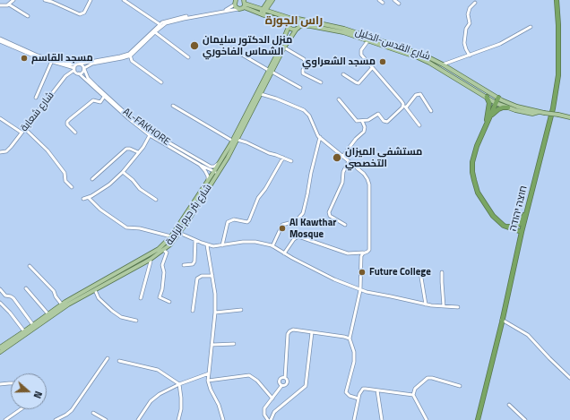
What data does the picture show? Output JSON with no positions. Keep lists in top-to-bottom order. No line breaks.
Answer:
{"streets":{"highway":["חוצה יהודה"],"main road":["شارع القدس-الخليل","شارع بئر حرم الرامة"],"street":["شارع شعابة","AL-FAKHORE"]},"crossings":[["شارع القدس-الخليل","شارع بئر حرم الرامة"],["شارع شعابة","AL-FAKHORE"],["AL-FAKHORE","شارع بئر حرم الرامة"]],"districts":["راس الجورة"],"places":["منزل الدكتور سليمان الشماس الفاخوري","مسجد القاسم","مسجد الشعراوي","مستشفى الميزان التخصصي","Al Kawthar Mosque","Future College"],"north":"right"}
